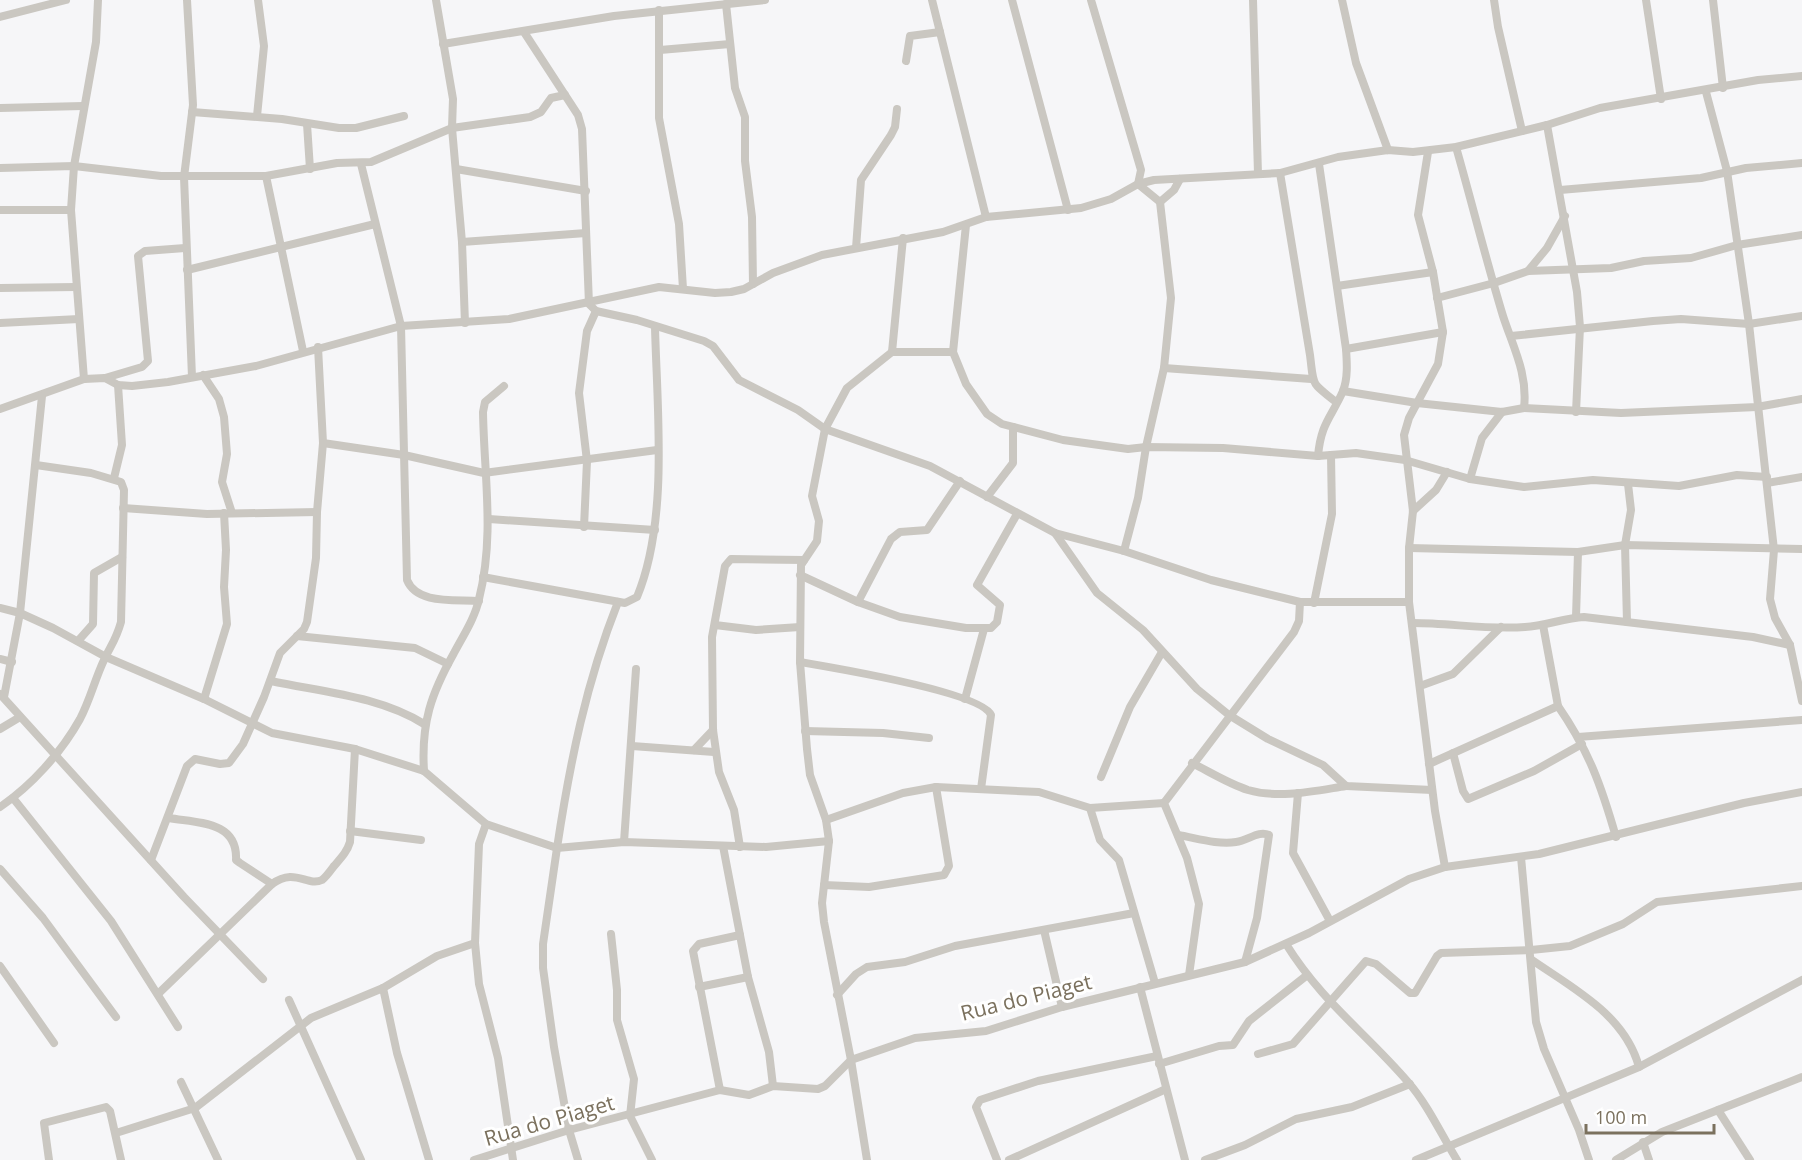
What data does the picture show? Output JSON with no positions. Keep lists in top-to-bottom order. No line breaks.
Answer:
{"streets":{"street":["Rua do Piaget"]},"scale_bar":"100 m"}
